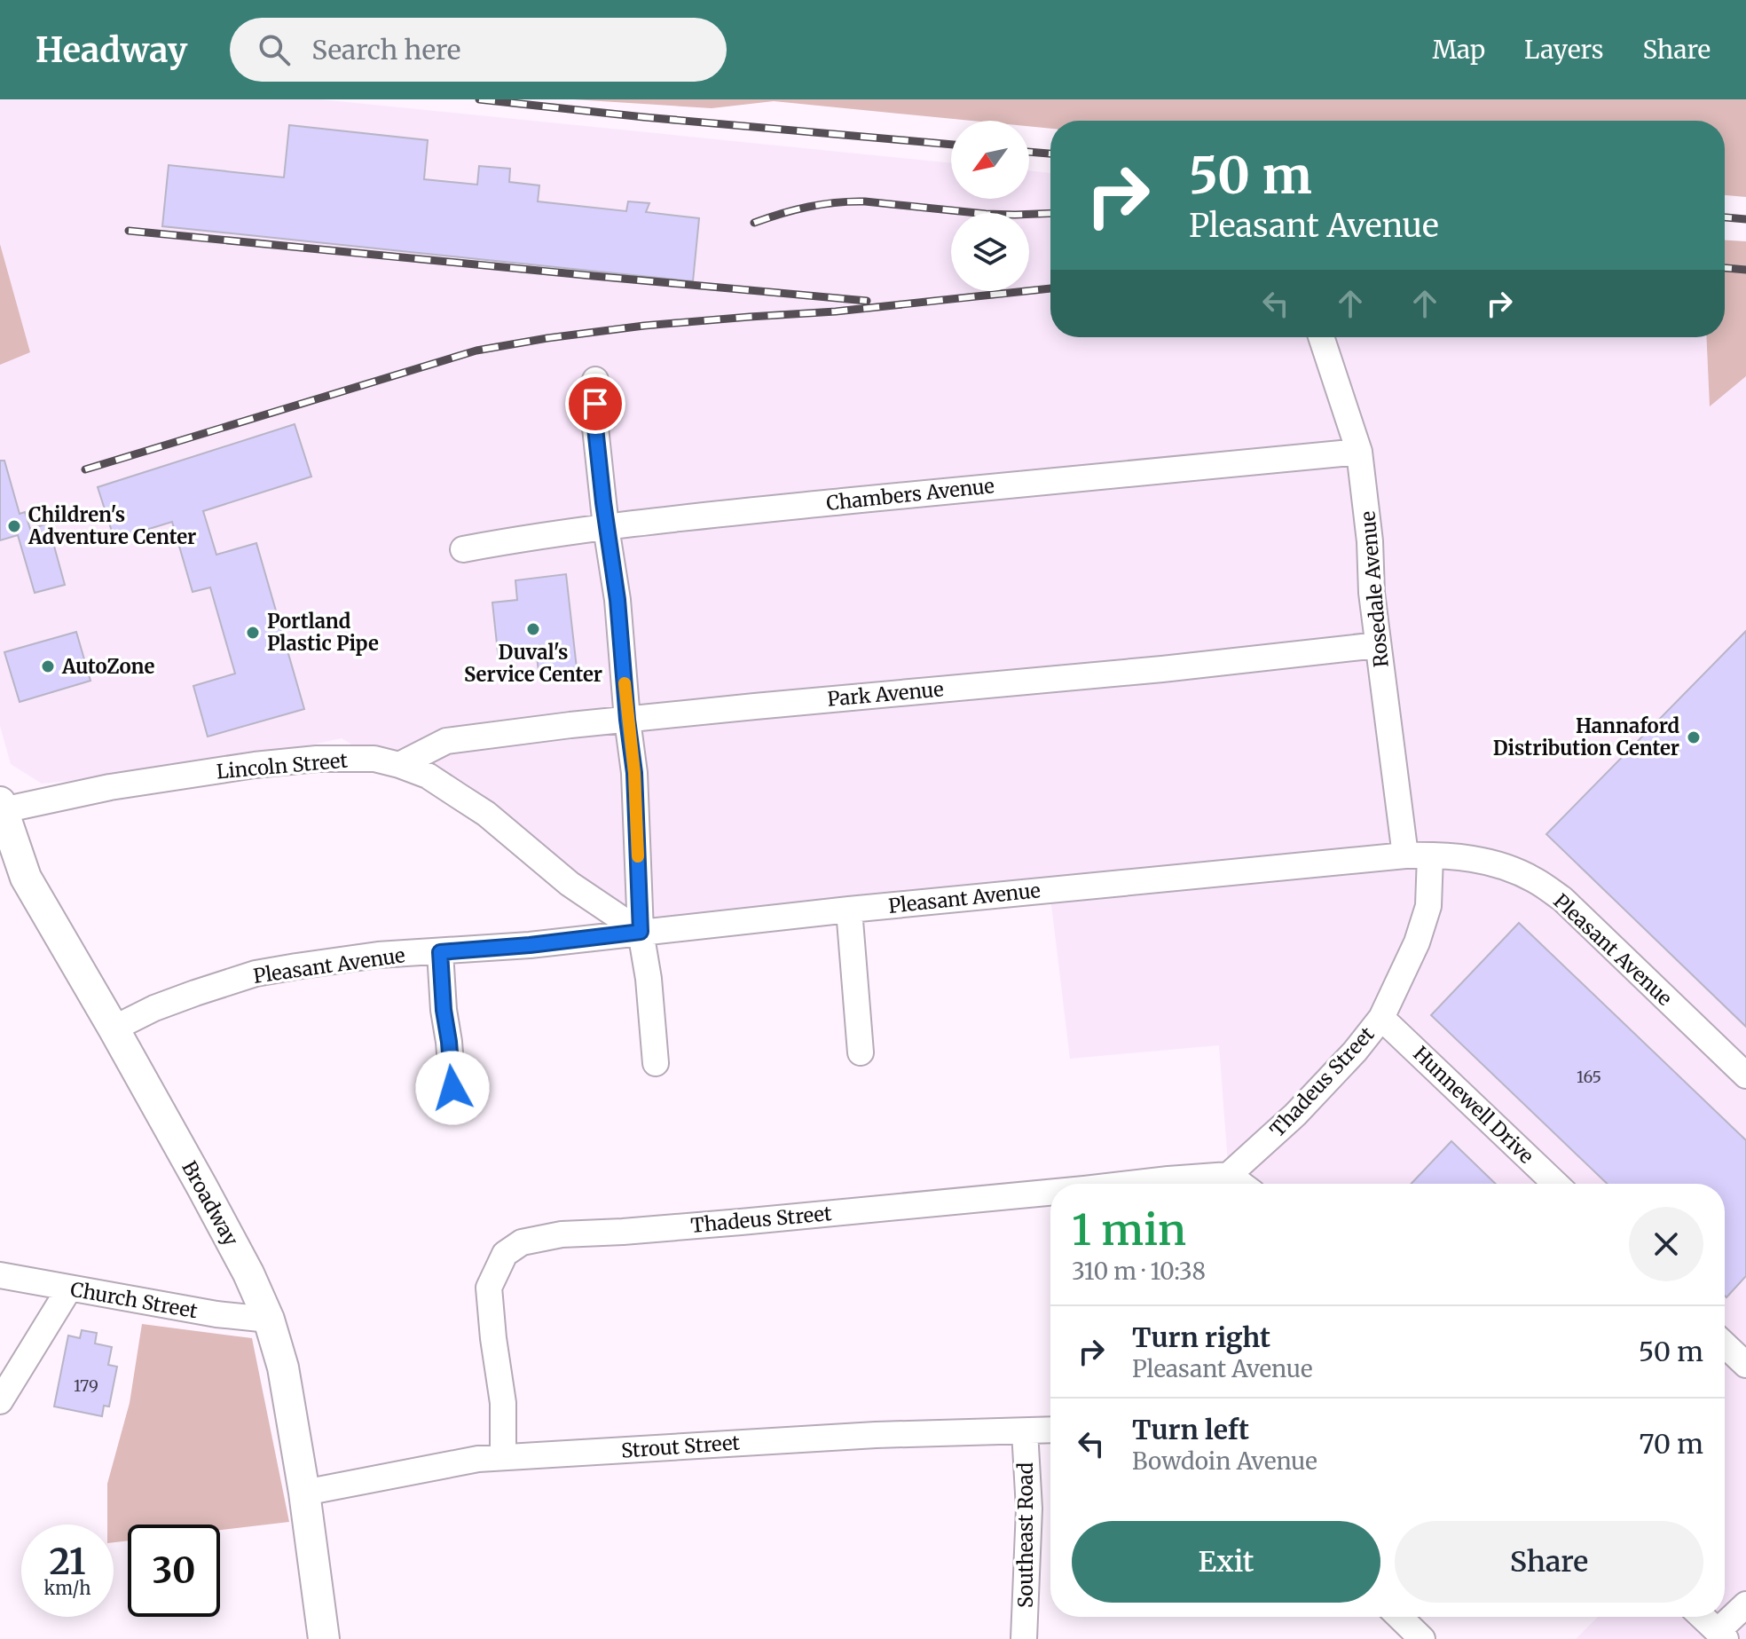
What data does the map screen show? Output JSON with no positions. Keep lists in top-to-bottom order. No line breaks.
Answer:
{"streets":{"main road":["Broadway"],"street":["Chambers Avenue","Rosedale Avenue","Park Avenue","Lincoln Street","Pleasant Avenue","Thadeus Street","Hunnewell Drive","Church Street","Strout Street","Southeast Road"]},"crossings":[["Chambers Avenue","Rosedale Avenue"],["Rosedale Avenue","Park Avenue"],["Rosedale Avenue","Pleasant Avenue"],["Rosedale Avenue","Thadeus Street"],["Park Avenue","Lincoln Street"],["Lincoln Street","Pleasant Avenue"],["Lincoln Street","Broadway"],["Pleasant Avenue","Thadeus Street"],["Pleasant Avenue","Broadway"],["Thadeus Street","Hunnewell Drive"],["Thadeus Street","Strout Street"],["Broadway","Church Street"],["Broadway","Strout Street"],["Strout Street","Southeast Road"]],"places":["Children's Adventure Center","Duval's Service Center","Portland Plastic Pipe","AutoZone","Hannaford Distribution Center"],"house_numbers":["165","179"],"north":"bottom left","page":{"header":"Headway","search":"Search here","nav":["Map","Layers","Share"],"turn":["50 m","Pleasant Avenue"],"heading":["1 min","310 m · 10:38"],"list":[{"name":"Turn right","note":"Pleasant Avenue","value":"50 m"},{"name":"Turn left","note":"Bowdoin Avenue","value":"70 m"}],"buttons":["Exit","Share"],"speed":"21 km/h","limit":"30"}}
